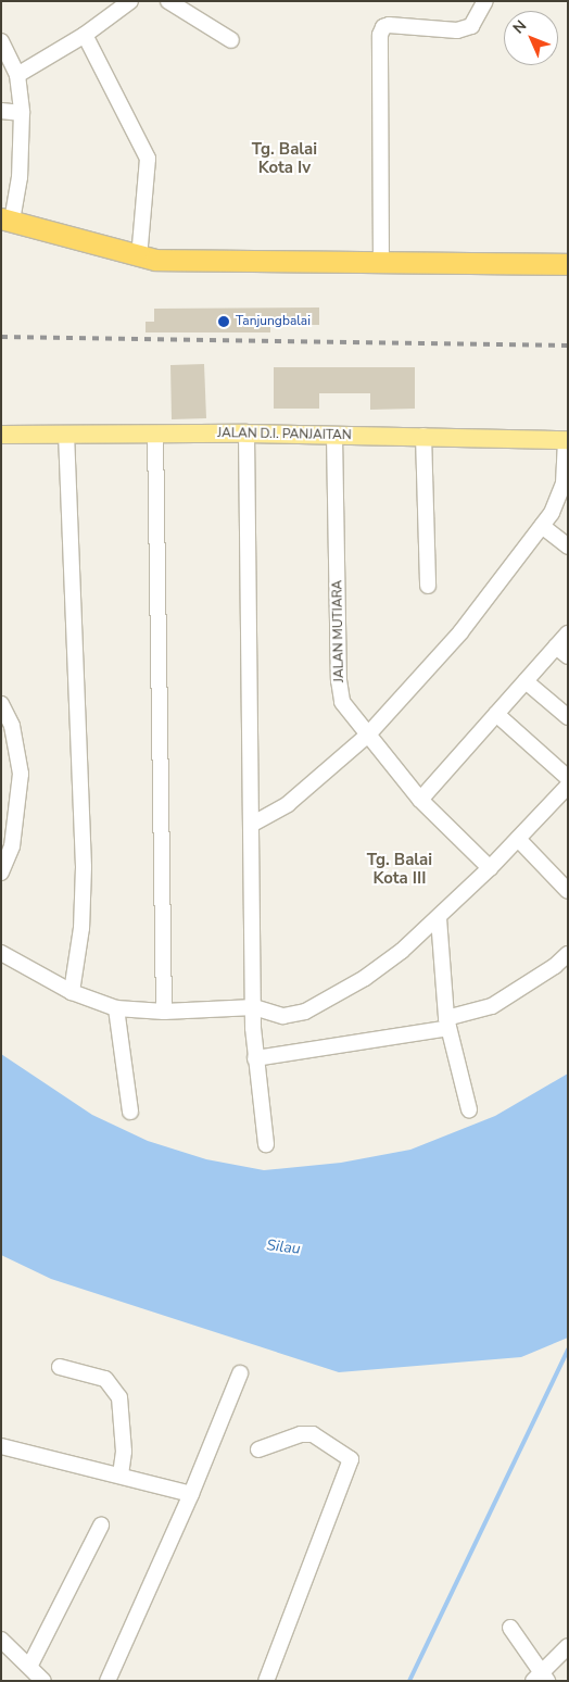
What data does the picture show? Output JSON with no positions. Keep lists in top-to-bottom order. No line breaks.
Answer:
{"streets":{"main road":["JALAN D.I. PANJAITAN"],"street":["JALAN MUTIARA"]},"crossings":[["JALAN D.I. PANJAITAN","JALAN MUTIARA"]],"districts":["Tg. Balai Kota Iv","Tg. Balai Kota III"],"water":["Silau"],"places":["Tanjungbalai"],"north":"top left"}
